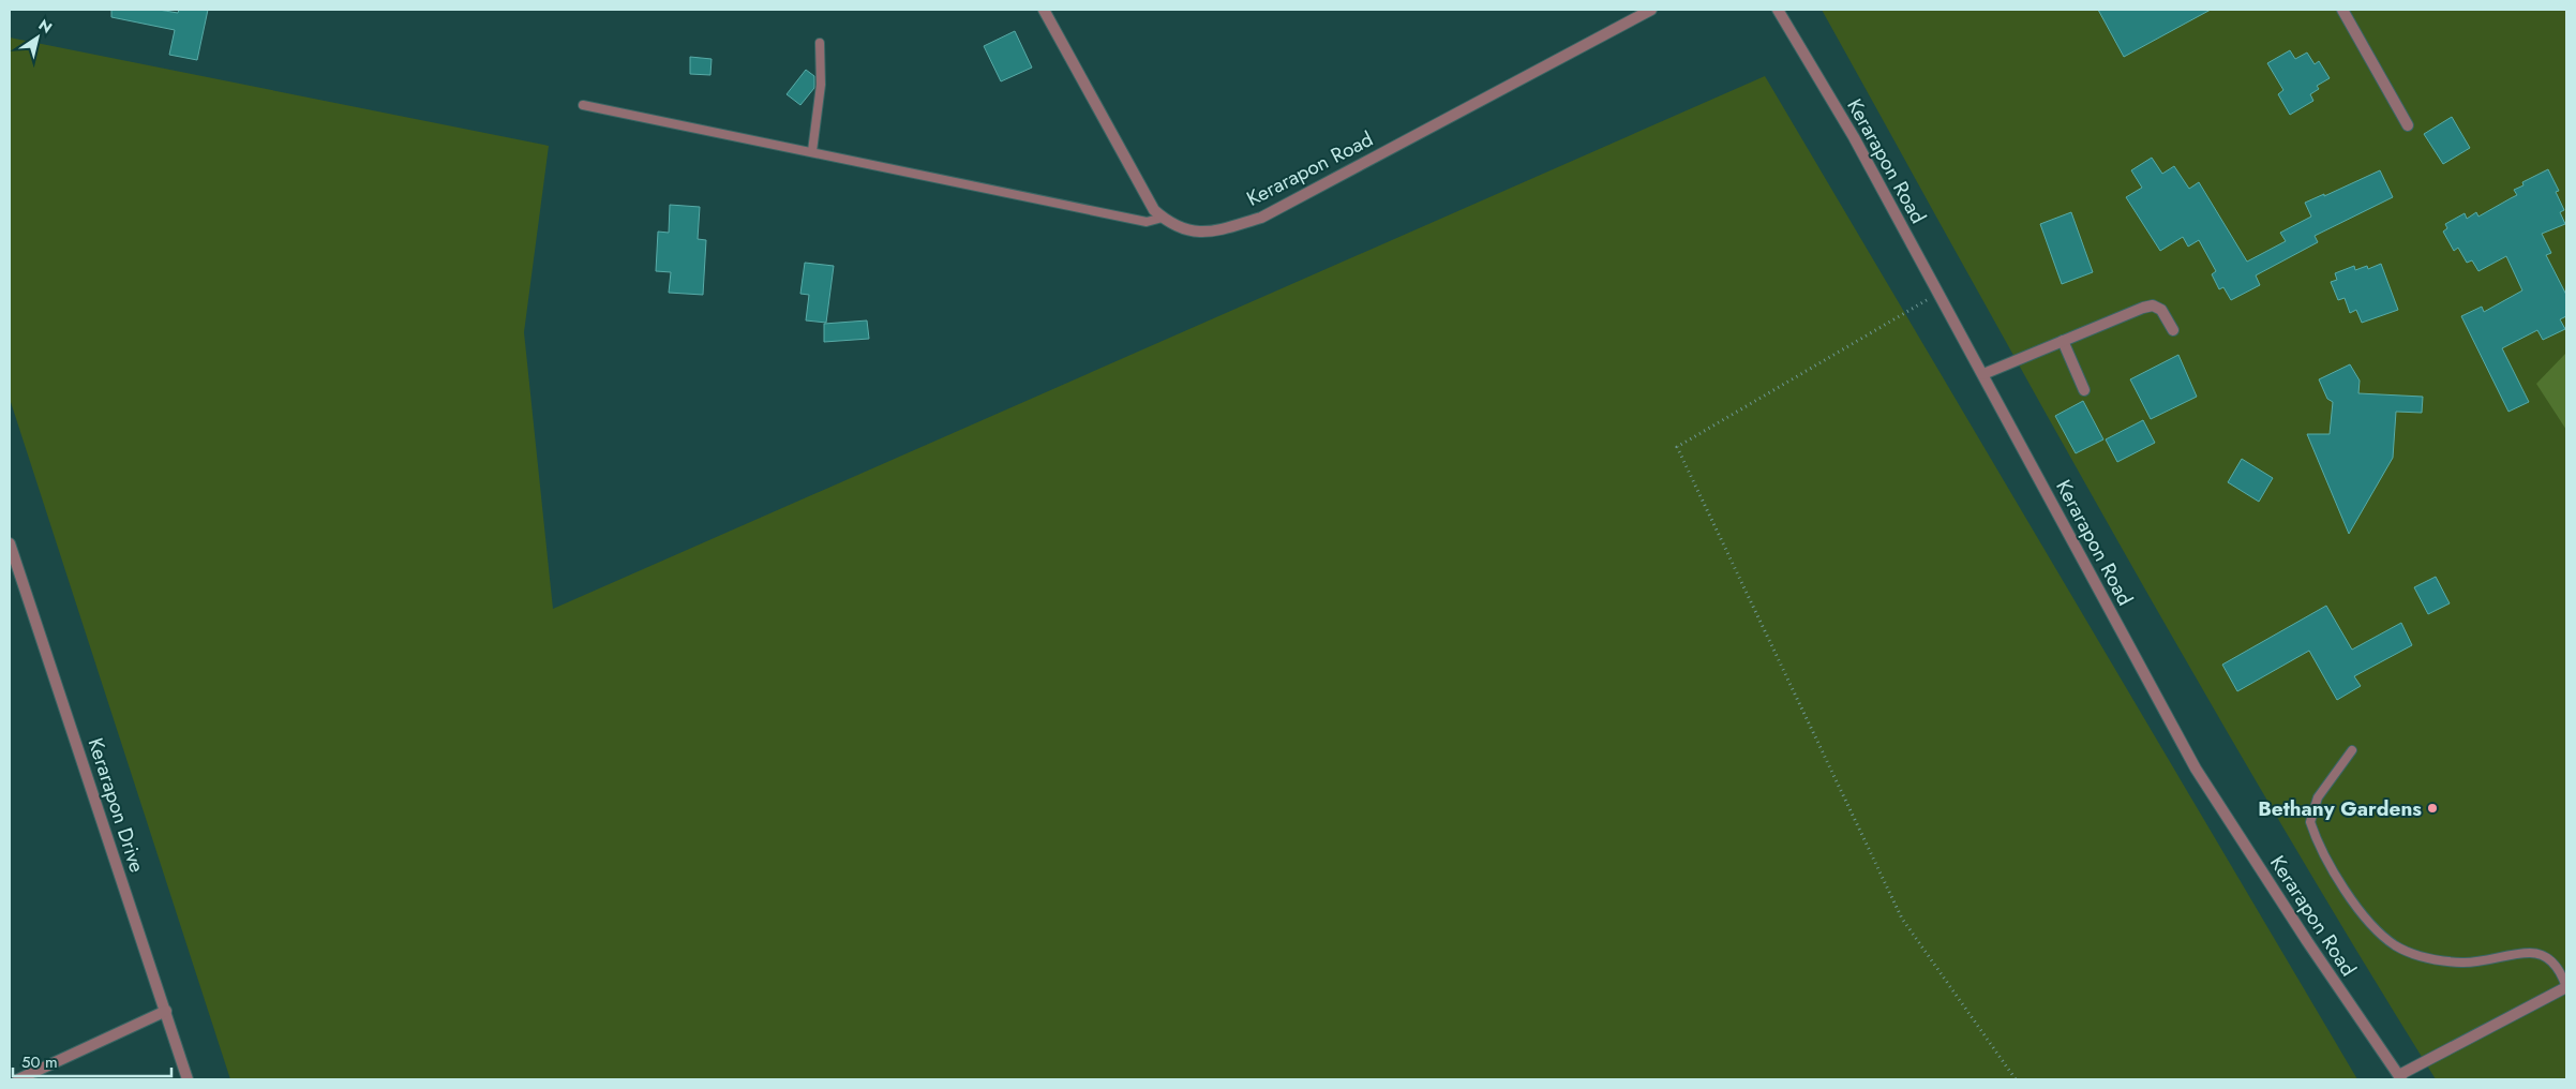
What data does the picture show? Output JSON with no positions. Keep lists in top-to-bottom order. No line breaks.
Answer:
{"streets":{"street":["Kerarapon Road","Kerarapon Drive"]},"places":["Bethany Gardens"],"scale_bar":"50 m","north":"top right"}
